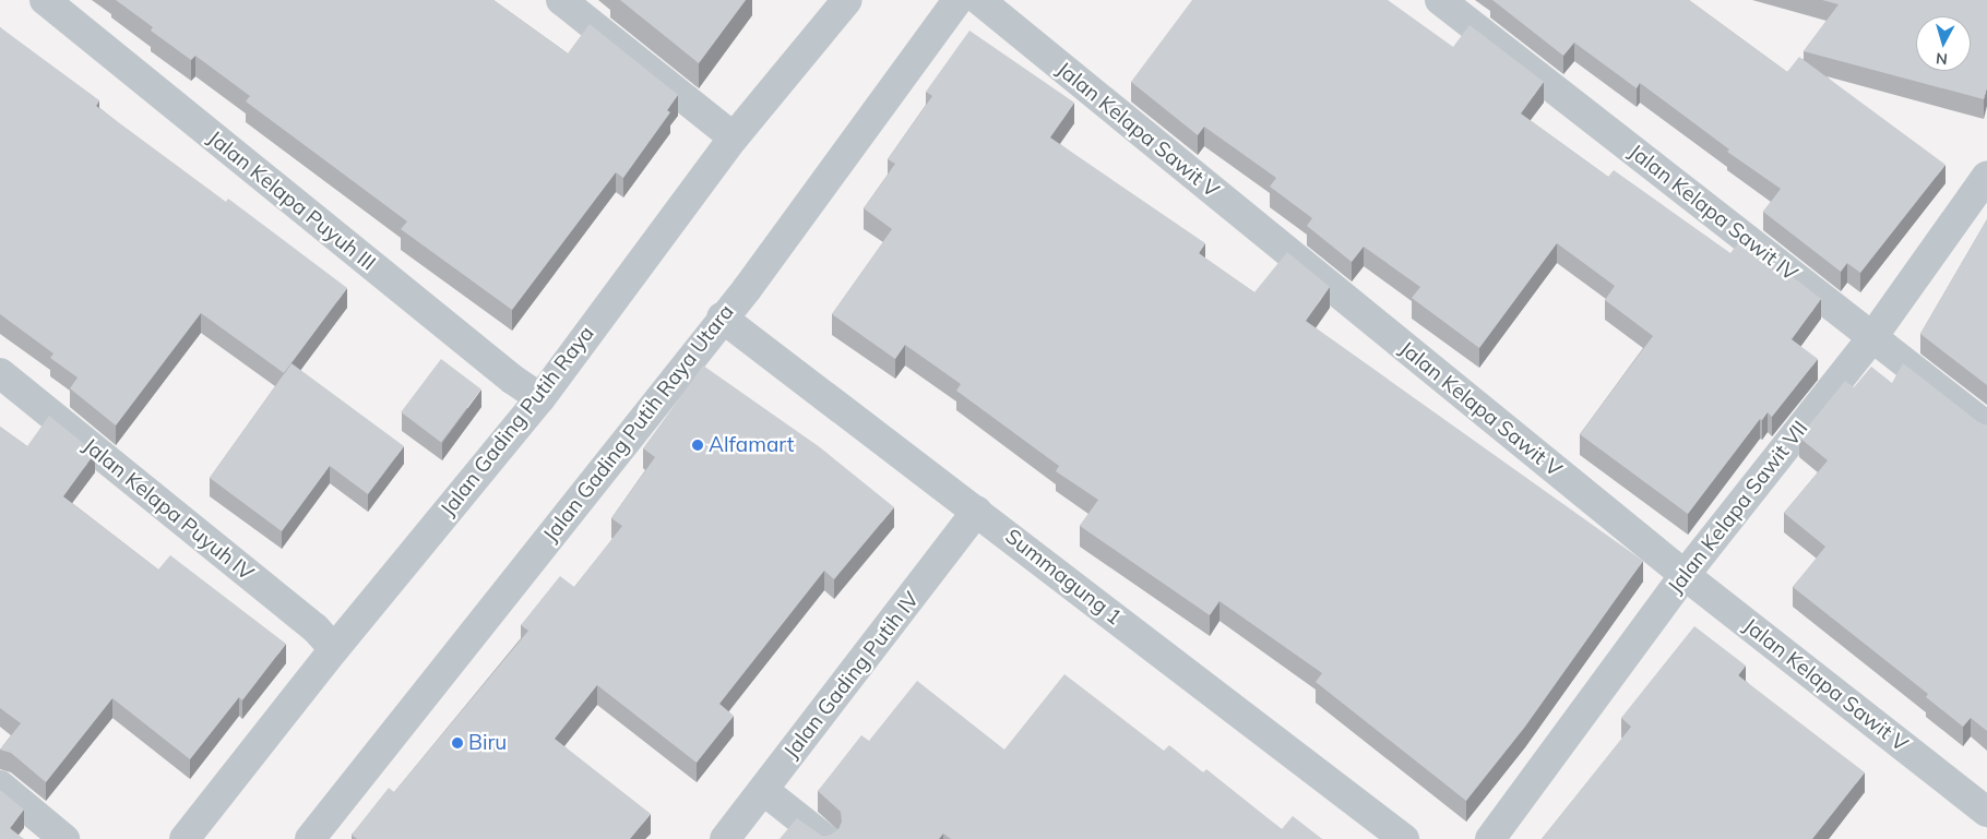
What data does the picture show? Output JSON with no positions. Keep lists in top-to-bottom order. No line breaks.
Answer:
{"streets":{"street":["Jalan Kelapa Sawit V","Jalan Kelapa Puyuh III","Jalan Kelapa Sawit IV","Jalan Gading Putih Raya","Jalan Gading Putih Raya Utara","Jalan Kelapa Sawit VII","Jalan Kelapa Puyuh IV","Summagung 1","Jalan Gading Putih IV"]},"crossings":[["Jalan Kelapa Sawit V","Jalan Kelapa Sawit VII"],["Jalan Kelapa Puyuh III","Jalan Gading Putih Raya"],["Jalan Kelapa Sawit IV","Jalan Kelapa Sawit VII"],["Jalan Gading Putih Raya","Jalan Kelapa Puyuh IV"],["Jalan Gading Putih Raya Utara","Summagung 1"],["Summagung 1","Jalan Gading Putih IV"]],"places":["Alfamart","Biru"],"north":"bottom"}
